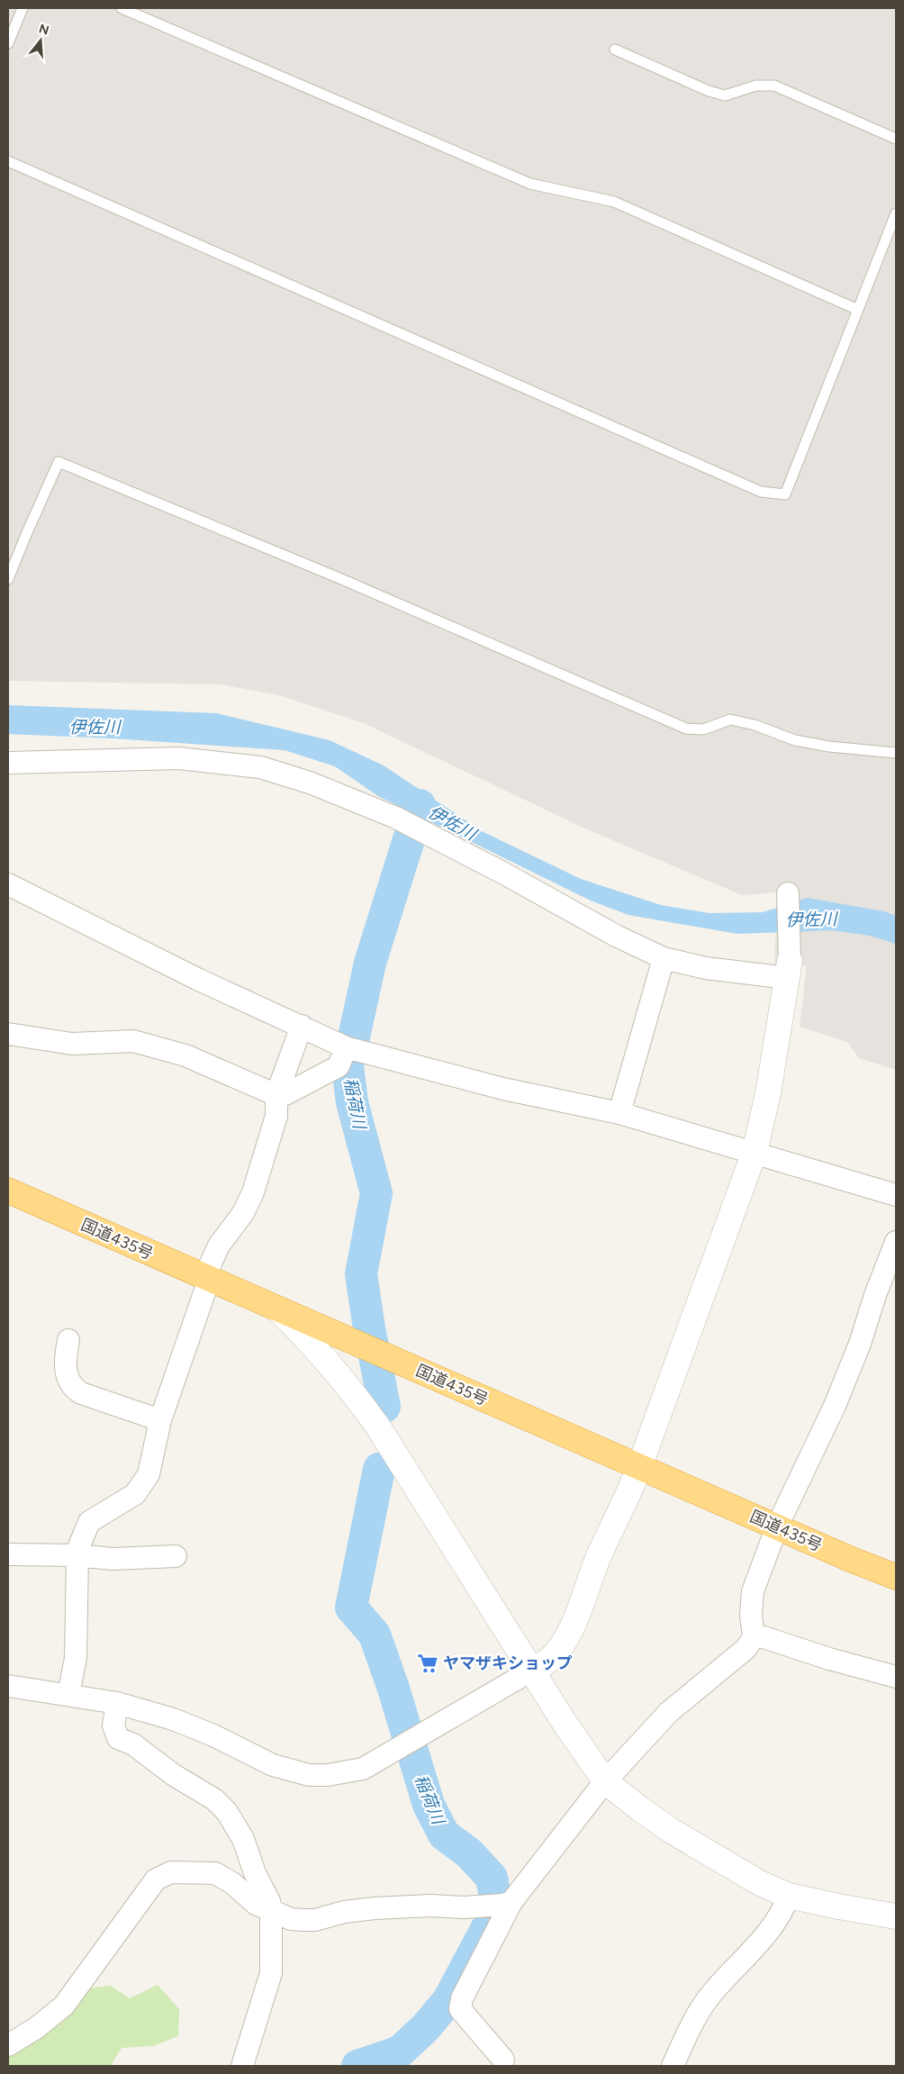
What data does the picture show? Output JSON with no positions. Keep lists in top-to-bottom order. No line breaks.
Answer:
{"streets":{"highway":["国道435号"]},"water":["伊佐川","稲荷川"],"places":{"supermarket":["ヤマザキショップ"]},"north":"top"}
